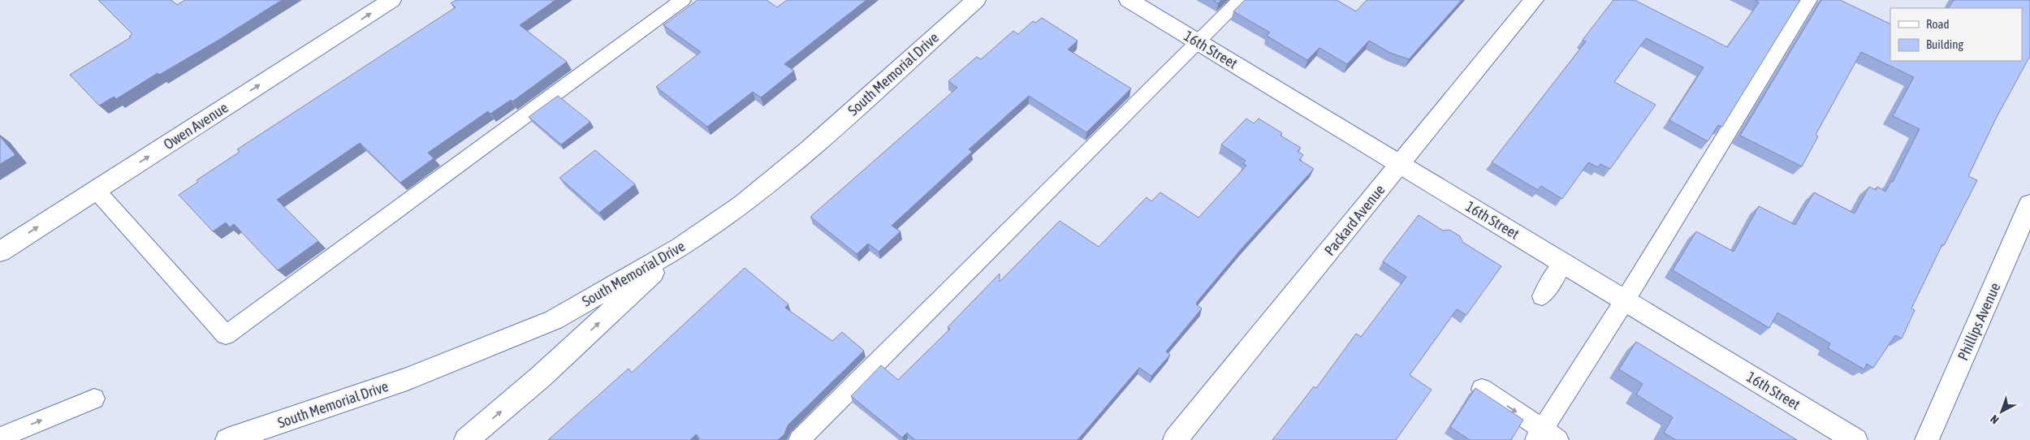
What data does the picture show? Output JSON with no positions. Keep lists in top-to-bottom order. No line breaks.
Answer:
{"streets":{"street":["16th Street","South Memorial Drive","Owen Avenue","Packard Avenue","Phillips Avenue"]},"crossings":[["16th Street","Packard Avenue"]],"one_way":["Owen Avenue"],"legend":["Road","Building"],"north":"bottom left"}
